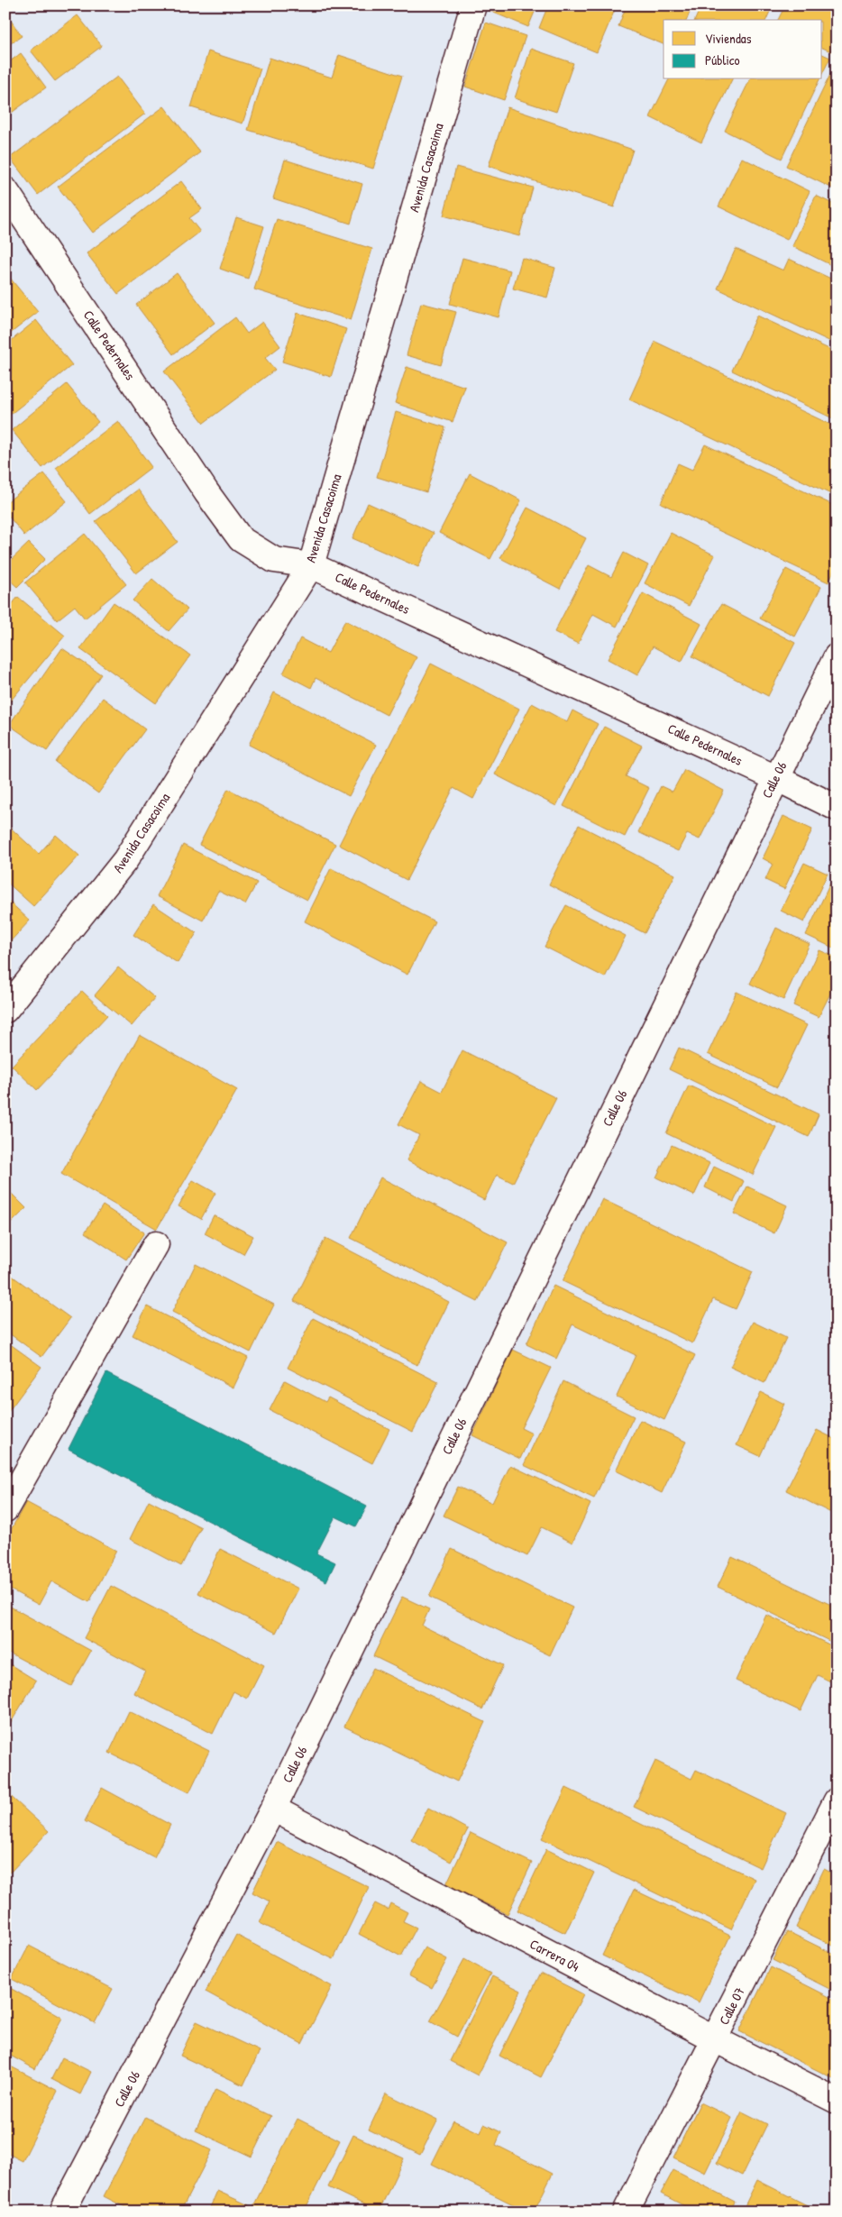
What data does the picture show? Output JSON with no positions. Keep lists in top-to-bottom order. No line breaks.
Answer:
{"streets":{"street":["Avenida Casacoima","Calle Pedernales","Calle 06","Carrera 04","Calle 07"]},"crossings":[["Avenida Casacoima","Calle Pedernales"],["Calle Pedernales","Calle 06"],["Calle 06","Carrera 04"],["Carrera 04","Calle 07"]],"legend":["Viviendas","Público"]}
